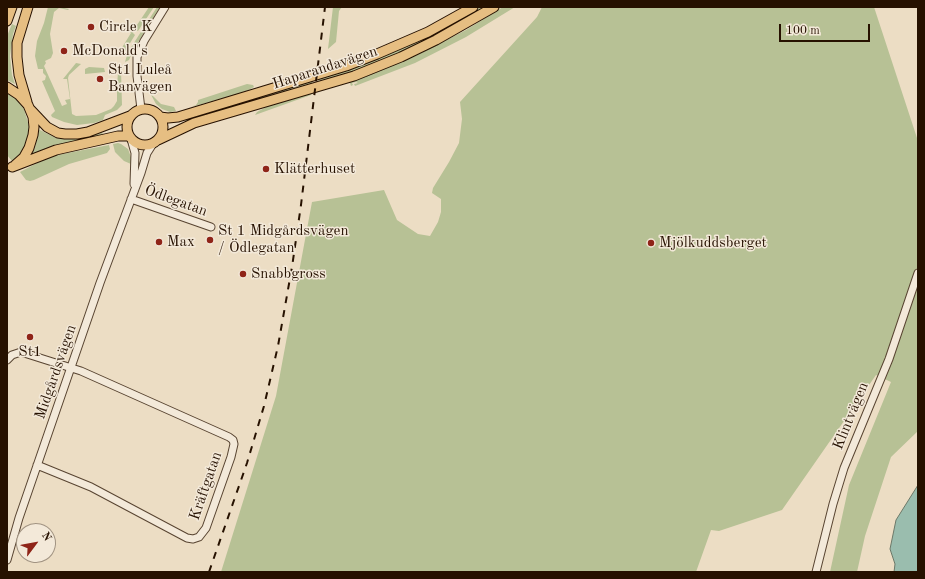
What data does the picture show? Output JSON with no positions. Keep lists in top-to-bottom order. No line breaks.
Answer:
{"streets":{"main road":["Haparandavägen"],"street":["Ödlegatan","Midgårdsvägen","Klintvägen","Kräftgatan"]},"crossings":[["Haparandavägen","Midgårdsvägen"],["Ödlegatan","Midgårdsvägen"],["Midgårdsvägen","Kräftgatan"]],"places":["Circle K","McDonald's","St1 Luleå Banvägen","Klätterhuset","St 1 Midgårdsvägen / Ödlegatan","Max","Mjölkuddsberget","Snabbgross","St1"],"scale_bar":"100 m","north":"top right"}
